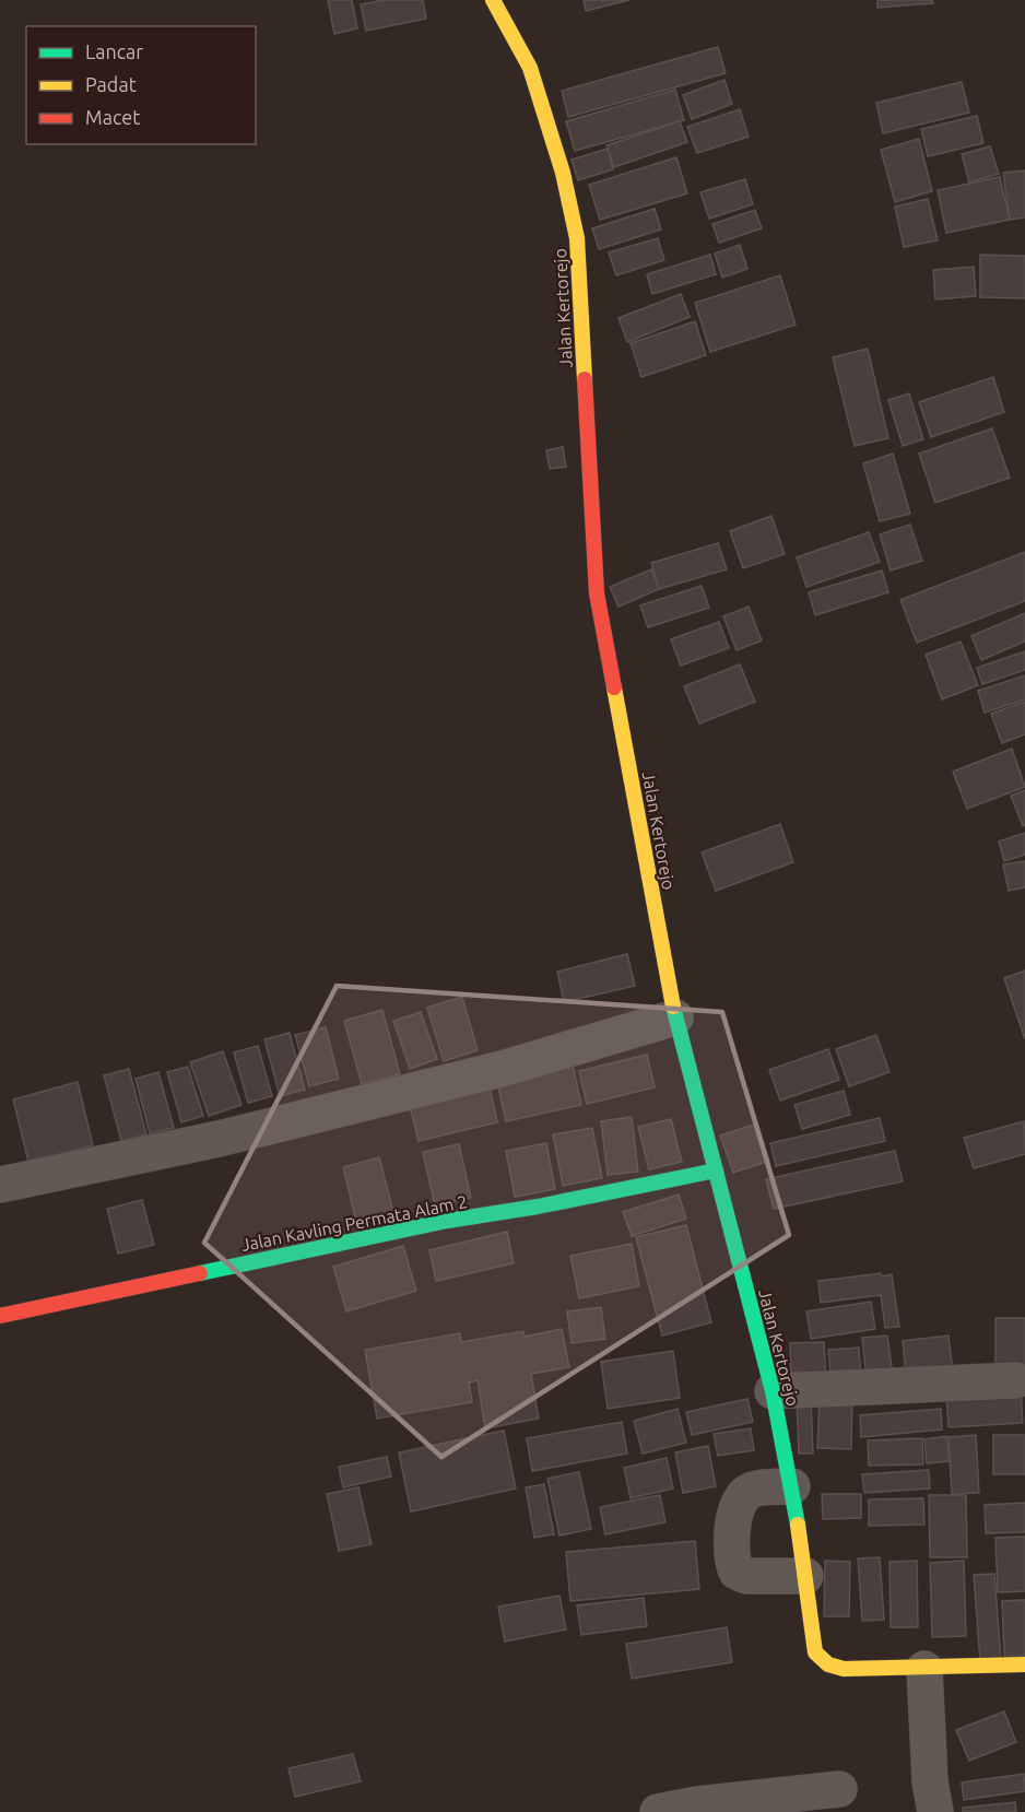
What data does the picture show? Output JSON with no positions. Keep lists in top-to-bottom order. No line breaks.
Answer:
{"streets":{"street":["Jalan Kertorejo","Jalan Kavling Permata Alam 2"]},"crossings":[["Jalan Kertorejo","Jalan Kavling Permata Alam 2"]],"legend":["Lancar","Padat","Macet"]}
